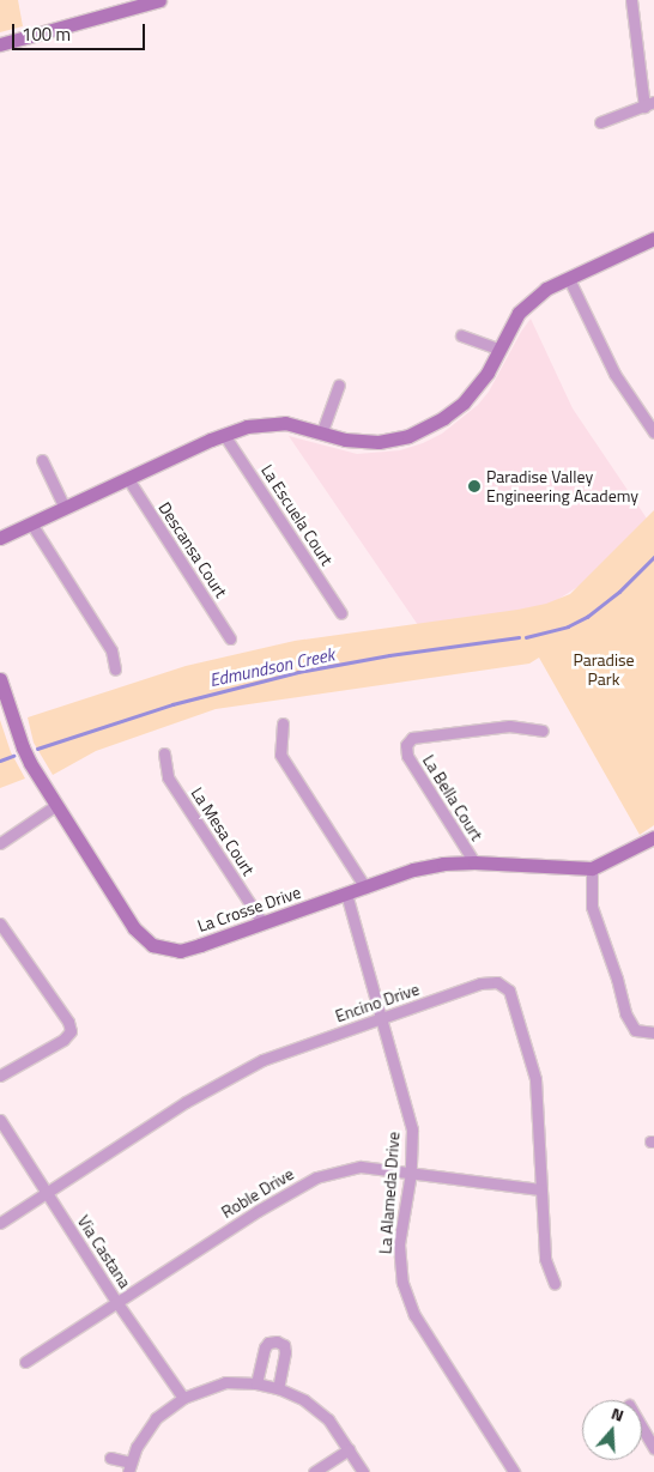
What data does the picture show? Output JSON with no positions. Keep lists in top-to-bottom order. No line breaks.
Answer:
{"streets":{"street":["La Escuela Court","Descansa Court","La Bella Court","La Mesa Court","La Crosse Drive","Encino Drive","Roble Drive","La Alameda Drive","Via Castana"]},"crossings":[["La Bella Court","La Crosse Drive"],["La Mesa Court","La Crosse Drive"],["La Crosse Drive","La Alameda Drive"],["Encino Drive","Roble Drive"],["Encino Drive","La Alameda Drive"],["Encino Drive","Via Castana"],["Roble Drive","La Alameda Drive"],["Roble Drive","Via Castana"]],"water":["Edmundson Creek"],"parks":["Paradise Park"],"places":["Paradise Valley Engineering Academy"],"scale_bar":"100 m","north":"top"}
